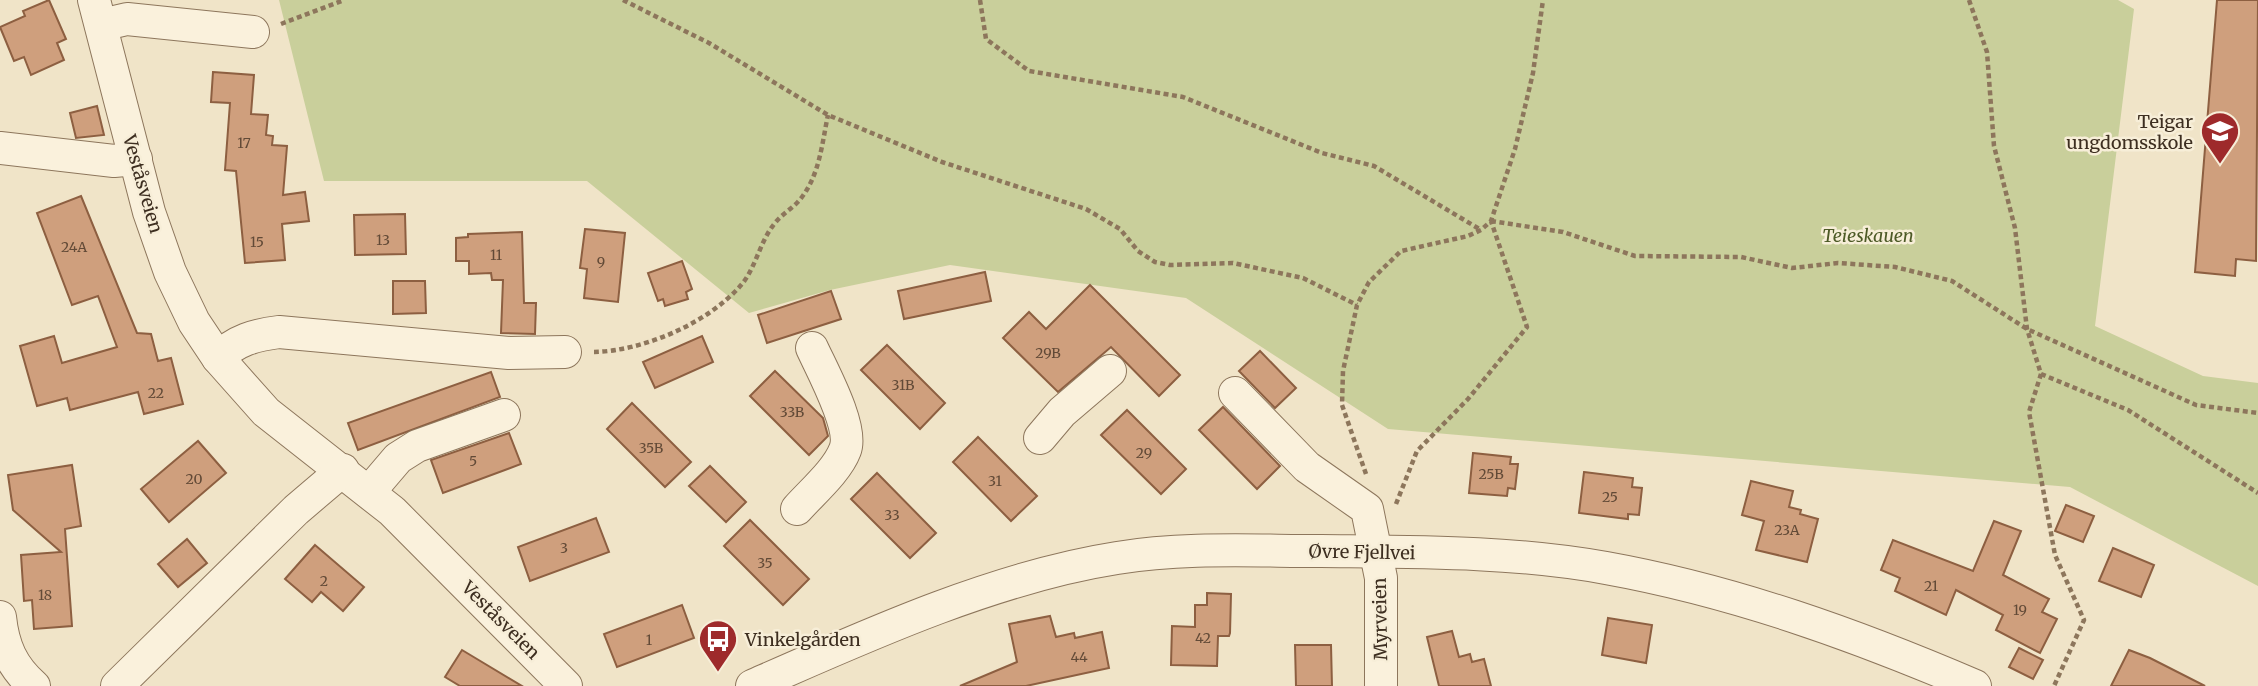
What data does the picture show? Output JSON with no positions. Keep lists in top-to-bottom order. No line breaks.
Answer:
{"streets":{"street":["Veståsveien","Øvre Fjellvei","Myrveien"]},"crossings":[["Øvre Fjellvei","Myrveien"]],"parks":["Teieskauen"],"places":{"school or university":["Teigar ungdomsskole"],"bus stop":["Vinkelgården"]},"house_numbers":["17","13","15","24A","11","9","29B","31B","22","33B","35B","29","5","25B","20","31","25","33","23A","3","35","2","21","18","19","42","1","44"]}
